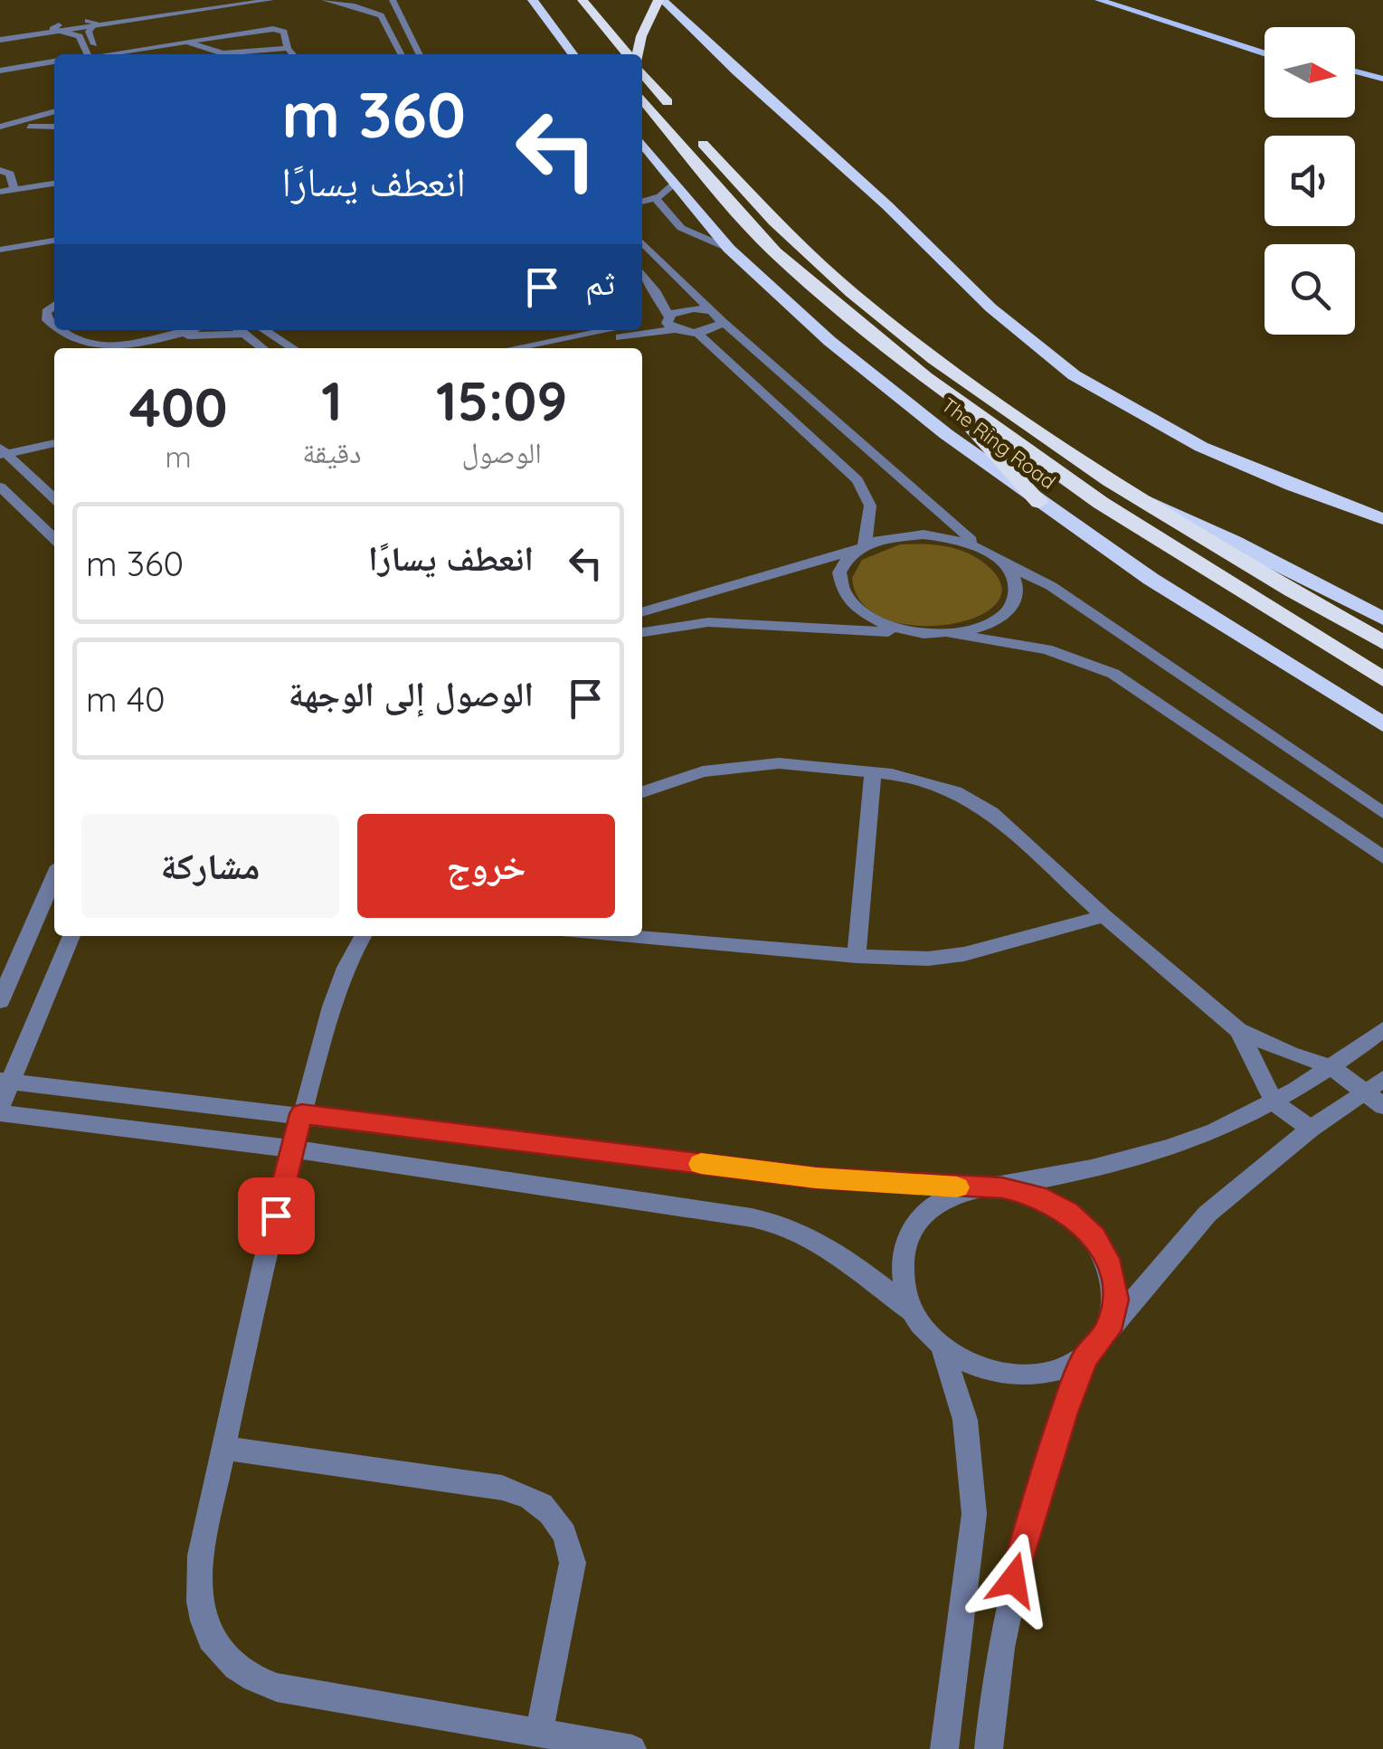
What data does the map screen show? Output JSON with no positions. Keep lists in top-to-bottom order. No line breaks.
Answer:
{"streets":{"highway":["The Ring Road"]},"north":"right","page":{"turn":["360 m","انعطف يسارًا"],"then":"ثم","eta":["15:09","الوصول","1","دقيقة","400","m"],"list":[{"name":"انعطف يسارًا","value":"360 m"},{"name":"الوصول إلى الوجهة","value":"40 m"}],"buttons":["خروج","مشاركة"]}}
